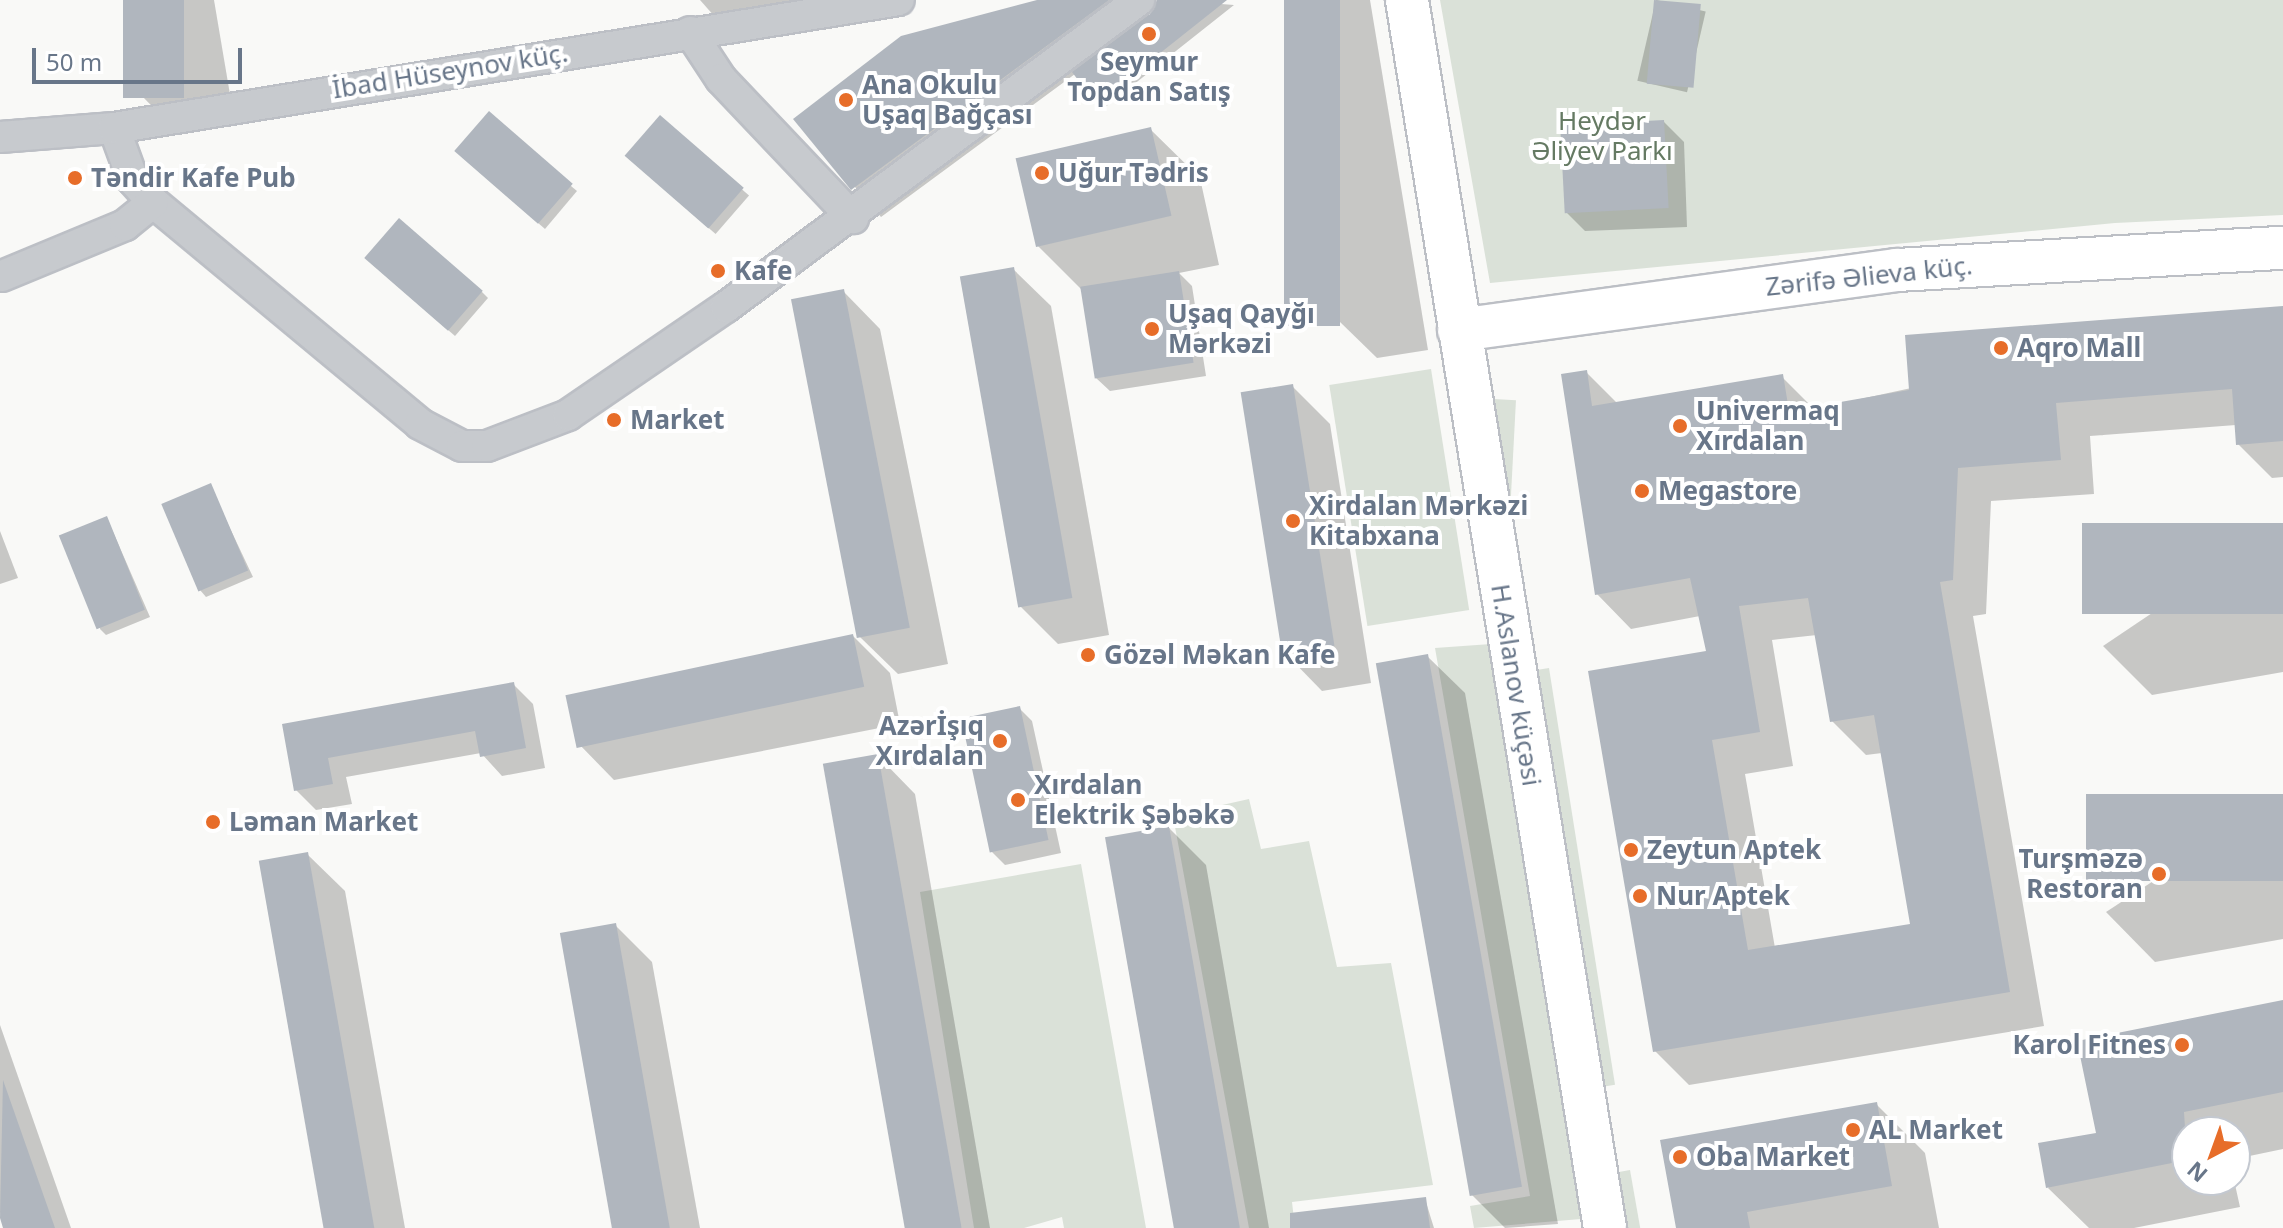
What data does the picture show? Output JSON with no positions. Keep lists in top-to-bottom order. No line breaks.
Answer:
{"streets":{"street":["İbad Hüseynov küç.","Zərifə Əlieva küç.","H.Aslanov küçəsi"]},"crossings":[["Zərifə Əlieva küç.","H.Aslanov küçəsi"]],"parks":["Heydər Əliyev Parkı"],"places":["Seymur Topdan Satış","Ana Okulu Uşaq Bağçası","Uğur Tədris","Təndir Kafe Pub","Kafe","Uşaq Qayğı Mərkəzi","Aqro Mall","Market","Univermaq Xırdalan","Megastore","Xirdalan Mərkəzi Kitabxana","Gözəl Məkan Kafe","Azərİşıq Xırdalan","Xırdalan Elektrik Şəbəkə","Ləman Market","Zeytun Aptek","Turşməzə Restoran","Nur Aptek","Karol Fitnes","AL Market","Oba Market"],"scale_bar":"50 m","north":"bottom left"}
